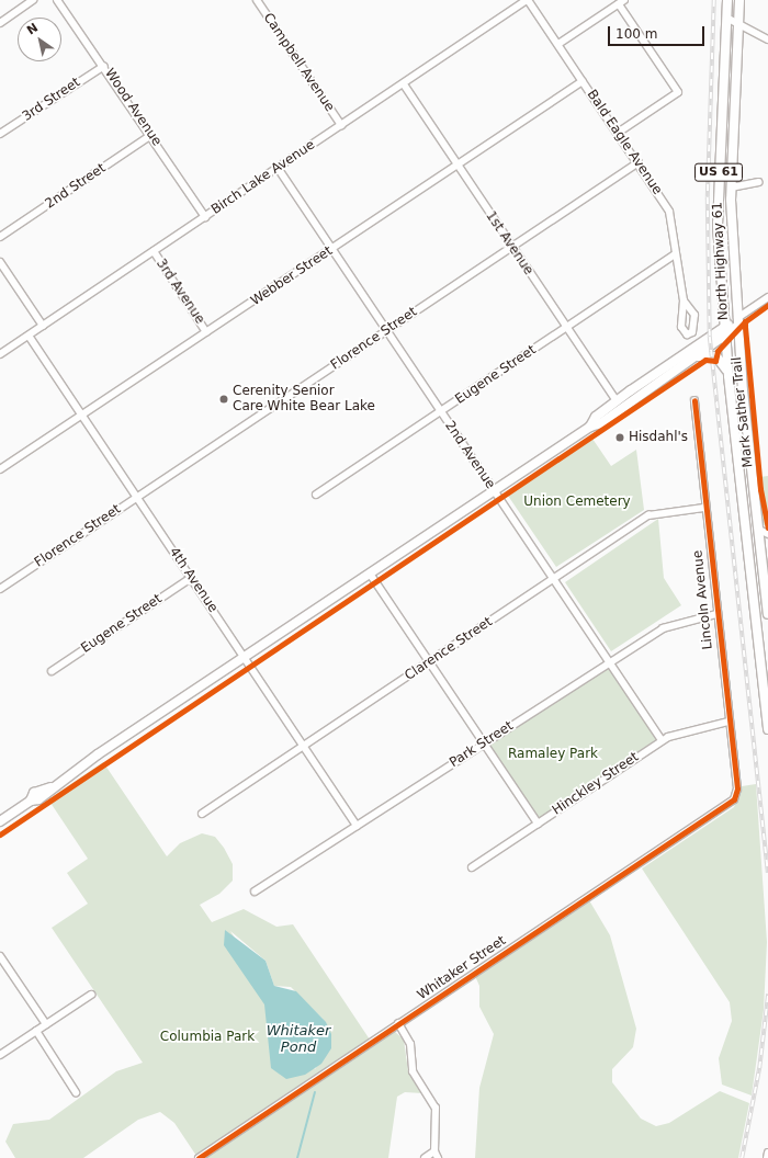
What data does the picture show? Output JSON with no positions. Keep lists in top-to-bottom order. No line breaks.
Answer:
{"streets":{"main road":["US 61","North Highway 61"],"street":["Campbell Avenue","3rd Street","Wood Avenue","Bald Eagle Avenue","Birch Lake Avenue","2nd Street","1st Avenue","Webber Street","3rd Avenue","Florence Street","Eugene Street","2nd Avenue","4th Avenue","Lincoln Avenue","Clarence Street","Park Street","Hinckley Street","Whitaker Street"],"cycle path":["Mark Sather Trail"]},"crossings":[["Campbell Avenue","Birch Lake Avenue"],["3rd Street","Wood Avenue"],["Wood Avenue","Birch Lake Avenue"],["Wood Avenue","2nd Street"],["Bald Eagle Avenue","Birch Lake Avenue"],["Bald Eagle Avenue","Webber Street"],["Bald Eagle Avenue","Florence Street"],["Bald Eagle Avenue","Eugene Street"],["Birch Lake Avenue","1st Avenue"],["Birch Lake Avenue","3rd Avenue"],["Birch Lake Avenue","2nd Avenue"],["Birch Lake Avenue","4th Avenue"],["1st Avenue","Webber Street"],["1st Avenue","Florence Street"],["1st Avenue","Eugene Street"],["Webber Street","3rd Avenue"],["Webber Street","2nd Avenue"],["Webber Street","4th Avenue"],["Florence Street","2nd Avenue"],["Florence Street","4th Avenue"],["Eugene Street","2nd Avenue"],["Eugene Street","4th Avenue"],["2nd Avenue","Clarence Street"],["2nd Avenue","Park Street"],["2nd Avenue","Hinckley Street"],["4th Avenue","Clarence Street"],["4th Avenue","Park Street"],["Lincoln Avenue","Clarence Street"],["Lincoln Avenue","Park Street"],["Lincoln Avenue","Hinckley Street"],["Lincoln Avenue","Whitaker Street"]],"water":["Whitaker Pond"],"parks":["Union Cemetery","Ramaley Park","Columbia Park"],"places":["Cerenity Senior Care White Bear Lake","Hisdahl's"],"scale_bar":"100 m","north":"top left"}
